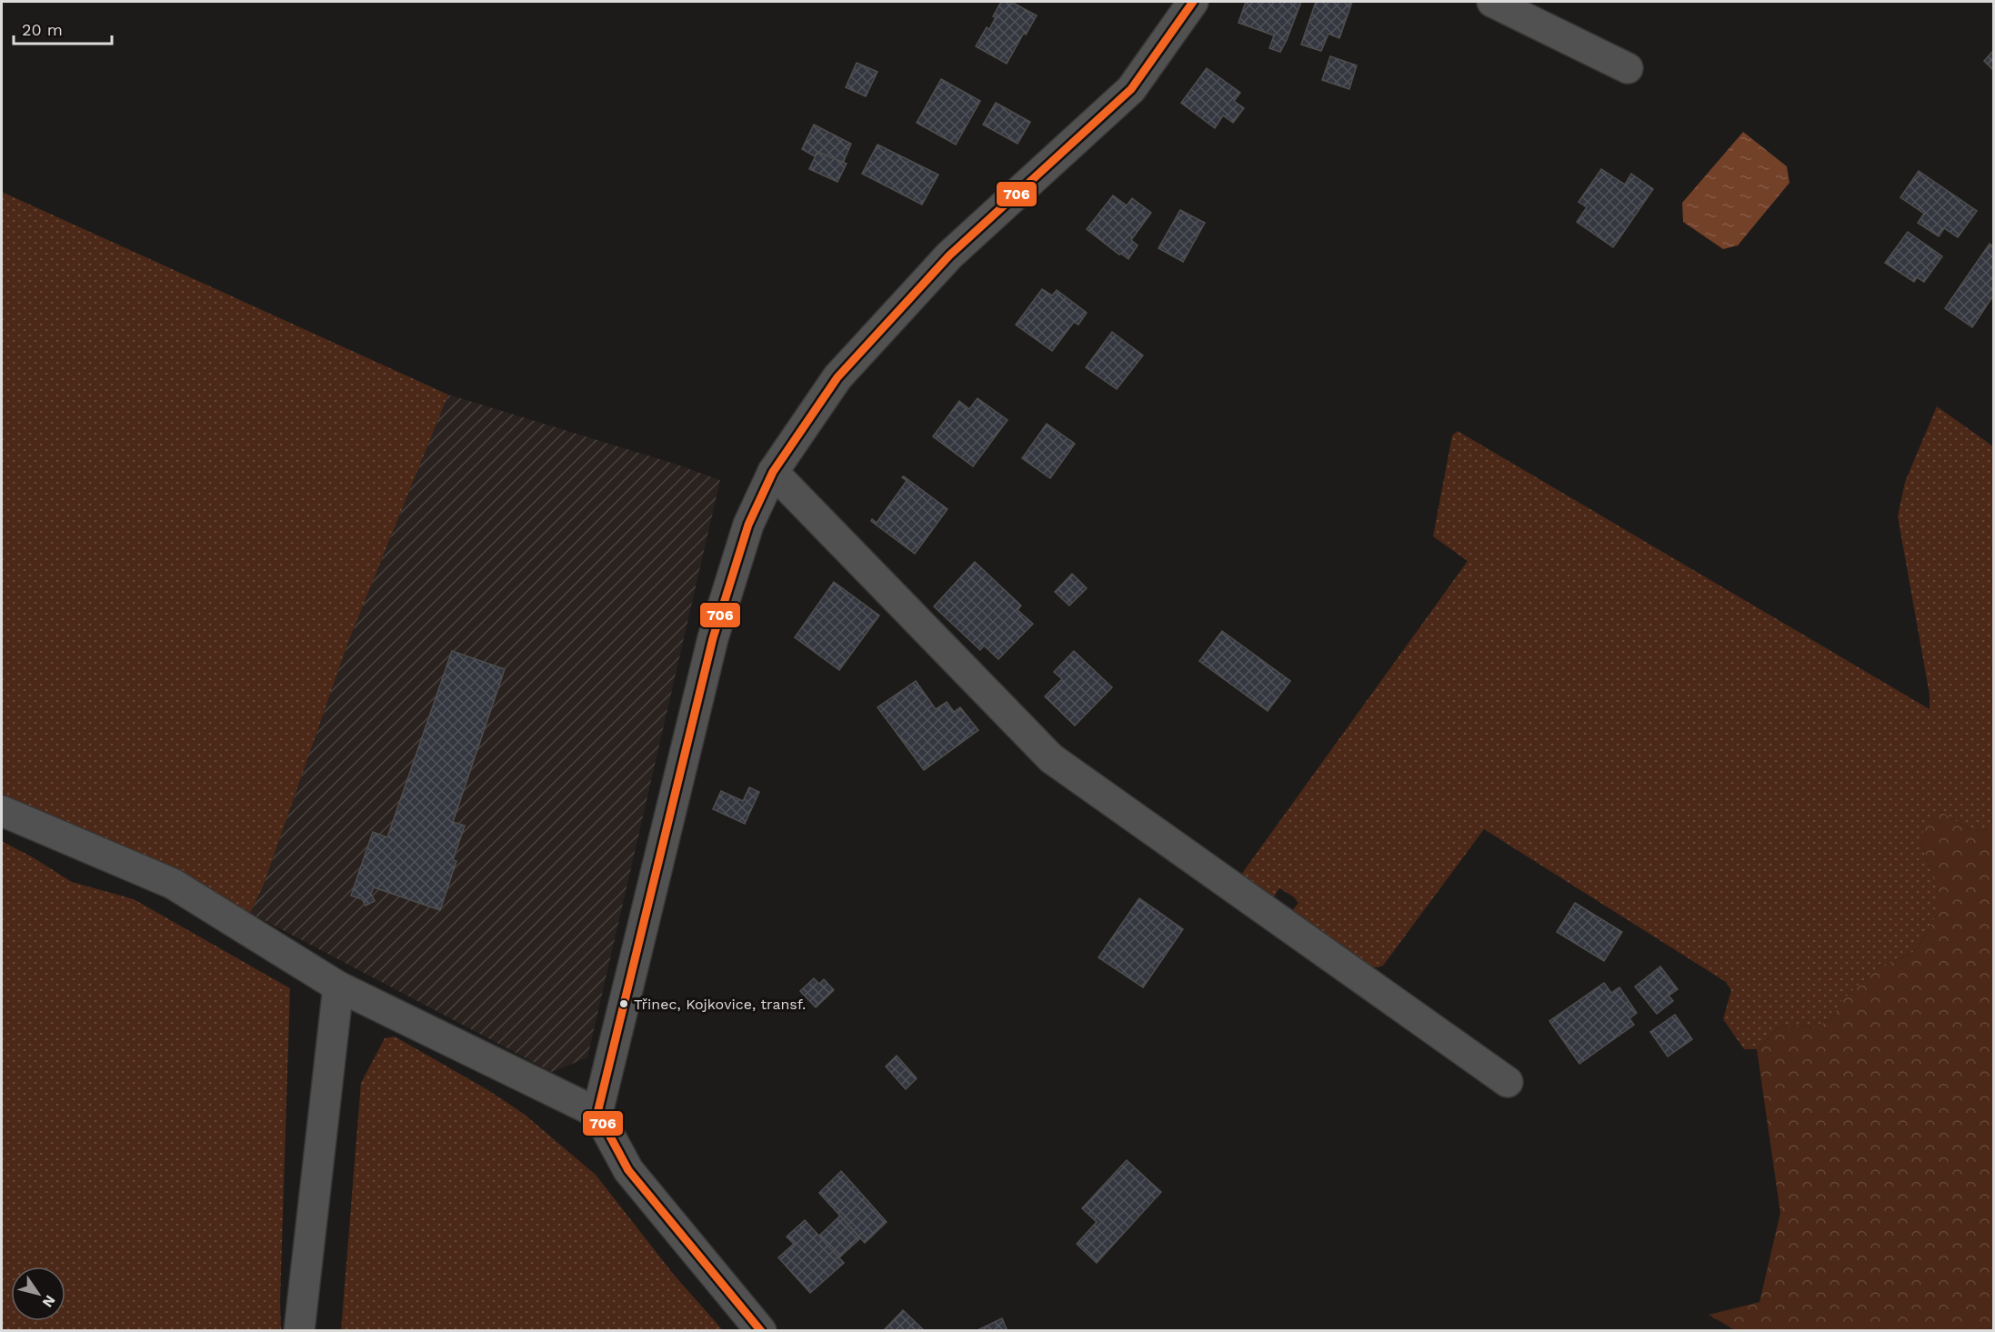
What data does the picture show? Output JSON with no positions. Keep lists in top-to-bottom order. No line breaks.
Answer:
{"places":["Třinec, Kojkovice, transf."],"lines":["transit line 706"],"scale_bar":"20 m","north":"bottom right"}
